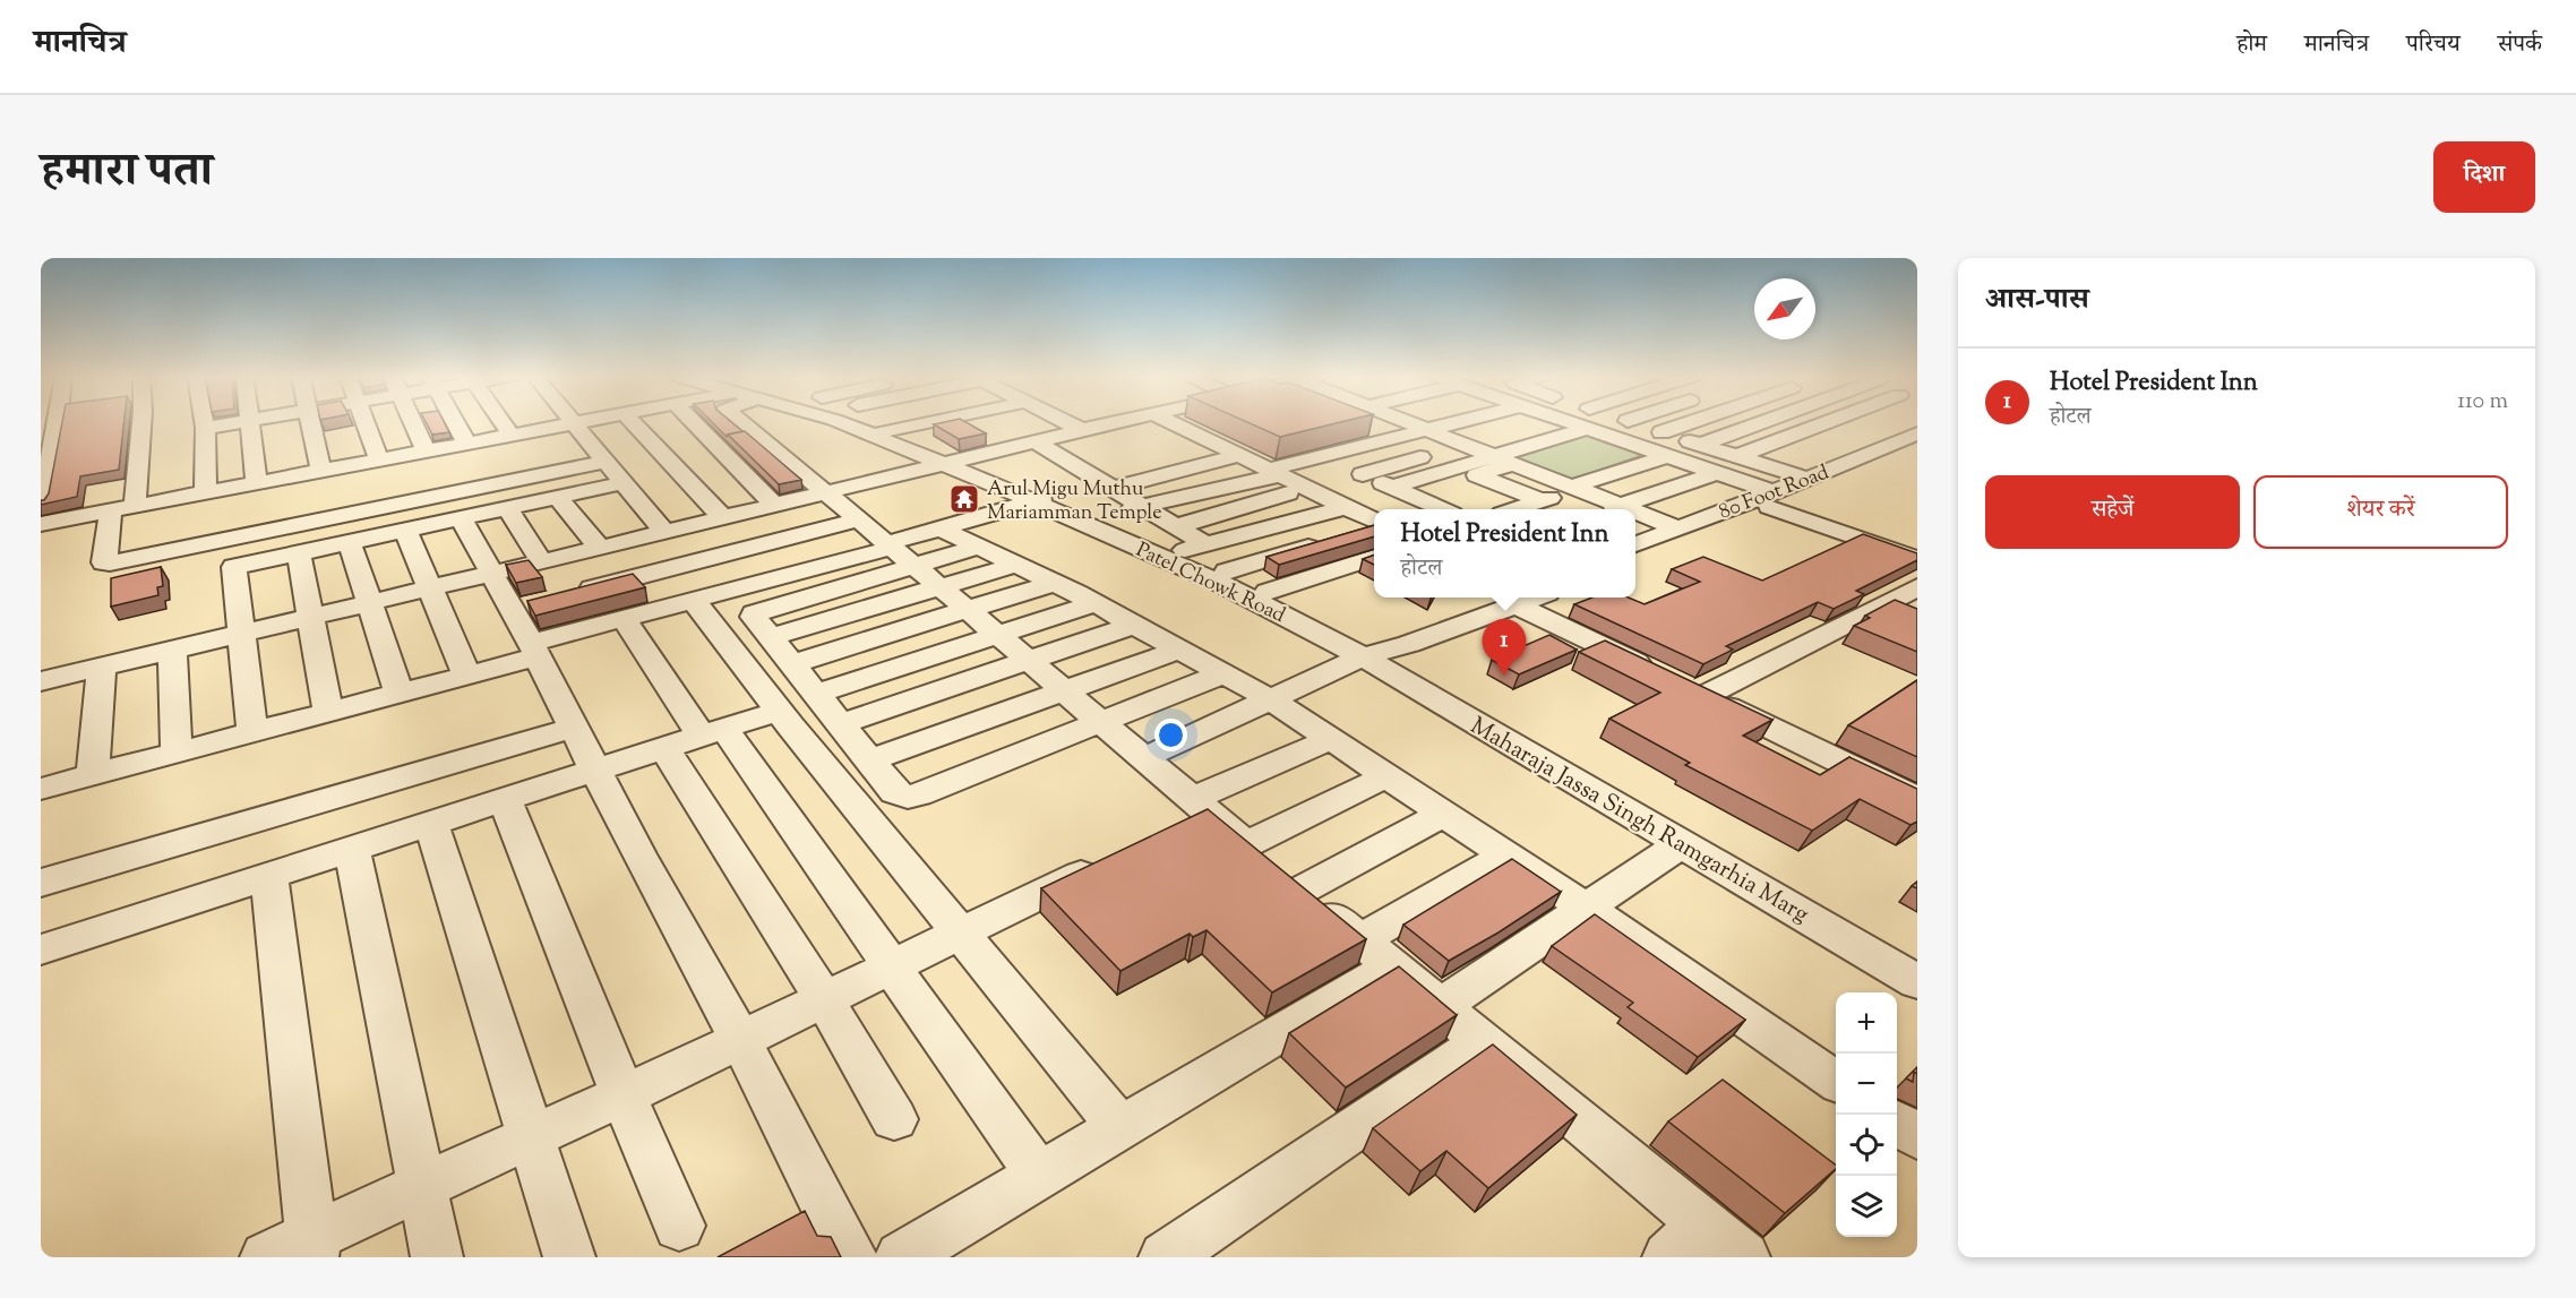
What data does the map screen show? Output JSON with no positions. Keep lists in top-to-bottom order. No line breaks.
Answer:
{"streets":{"street":["80 Foot Road","Patel Chowk Road","Maharaja Jassa Singh Ramgarhia Marg"]},"crossings":[["Patel Chowk Road","Maharaja Jassa Singh Ramgarhia Marg"]],"places":{"temple":["Arul Migu Muthu Mariamman Temple"]},"north":"bottom left","page":{"header":"मानचित्र","nav":["होम","मानचित्र","परिचय","संपर्क"],"title":"हमारा पता","buttons":["दिशा",["सहेजें","शेयर करें"]],"heading":"आस-पास","list":[{"mark":"1","name":"Hotel President Inn","note":"होटल","value":"110 m"}],"popup":["Hotel President Inn","होटल"],"pins":"1","map_buttons":["+","−"]}}
